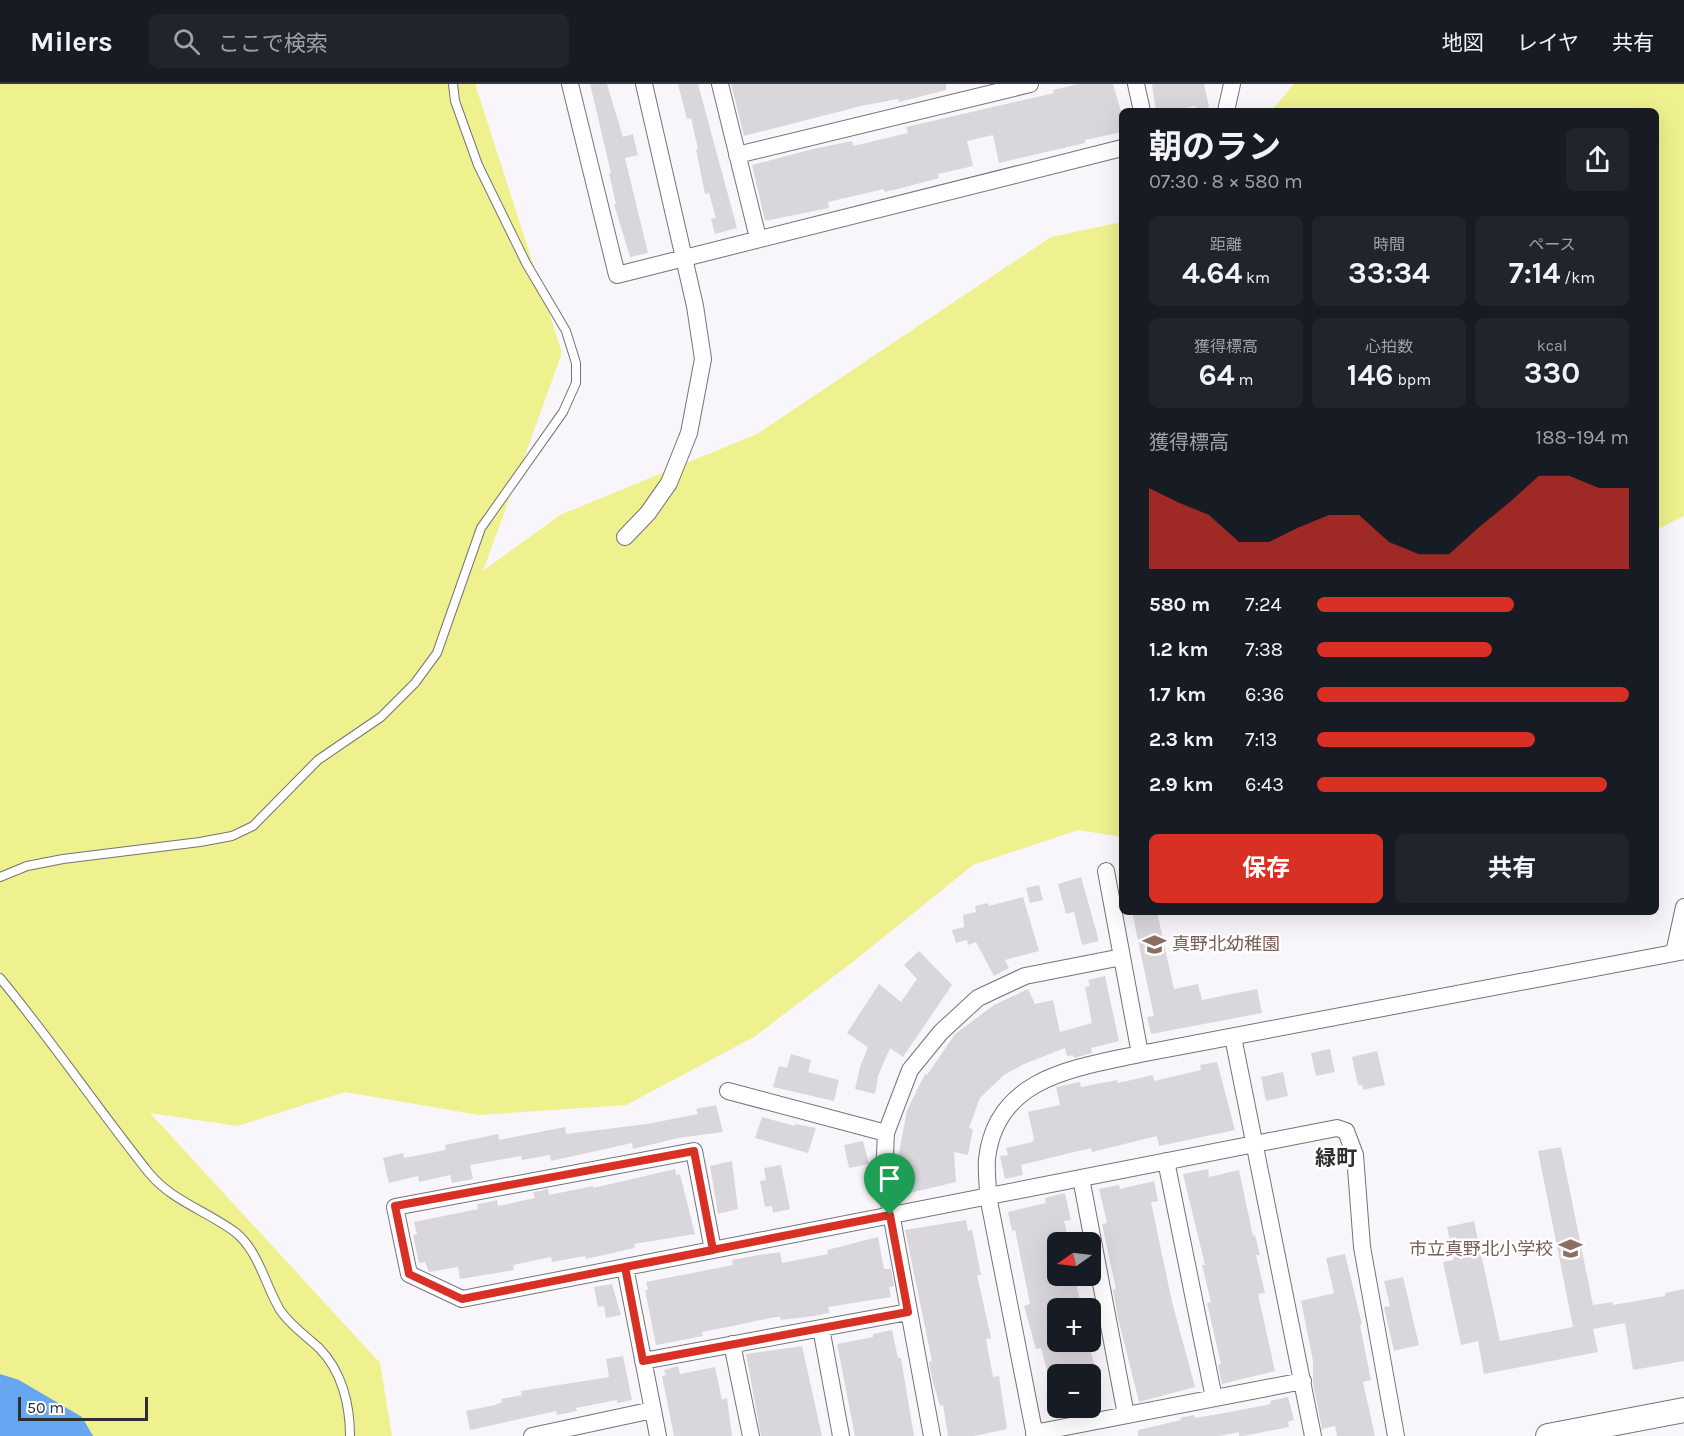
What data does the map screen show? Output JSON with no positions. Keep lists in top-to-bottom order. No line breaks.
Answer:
{"districts":["緑町"],"places":{"school or university":["真野北幼稚園","市立真野北小学校"]},"scale_bar":"50 m","north":"left","page":{"header":"Milers","search":"ここで検索","nav":["地図","レイヤ","共有"],"heading":["朝のラン","07:30 · 8 × 580 m"],"stats":[["距離","4.64 km"],["時間","33:34"],["ペース","7:14 /km"],["獲得標高","64 m"],["心拍数","146 bpm"],["kcal","330"]],"chart":["獲得標高","188–194 m"],"list":[{"name":"580 m","note":"7:24"},{"name":"1.2 km","note":"7:38"},{"name":"1.7 km","note":"6:36"},{"name":"2.3 km","note":"7:13"},{"name":"2.9 km","note":"6:43"}],"buttons":["保存","共有"],"map_buttons":["+","−"],"scale":"50 m"}}
